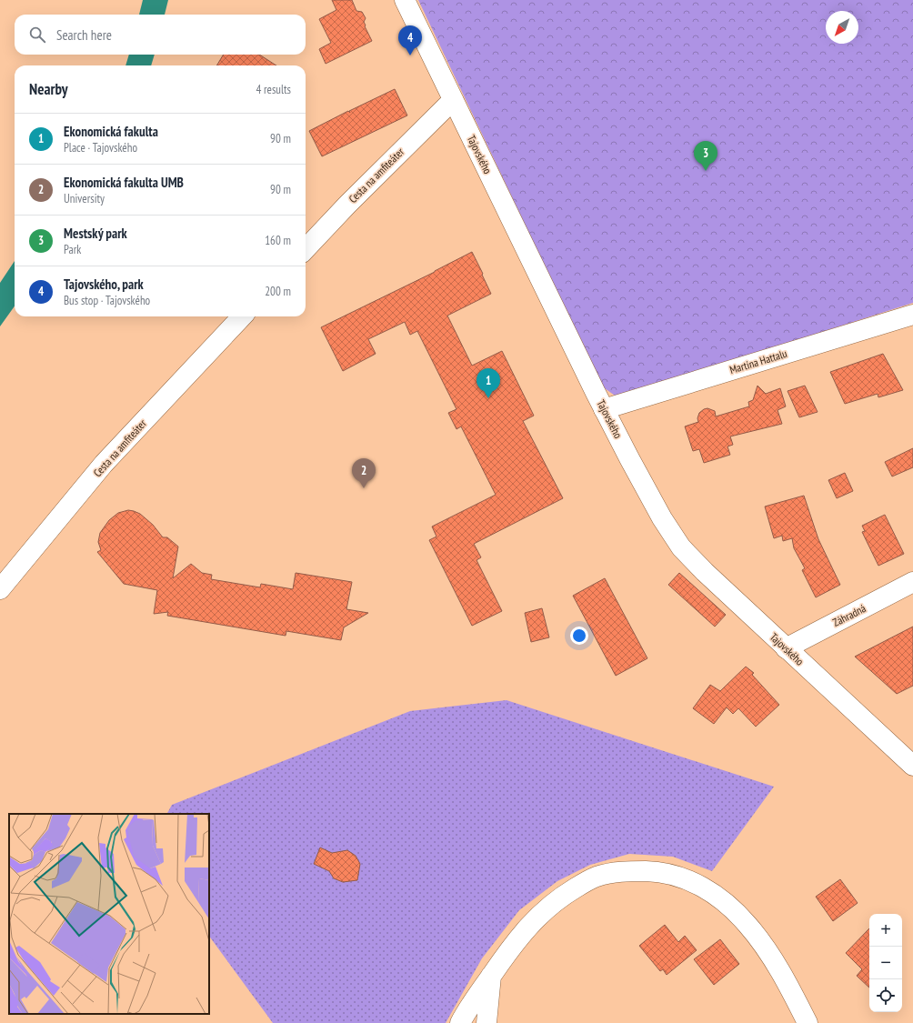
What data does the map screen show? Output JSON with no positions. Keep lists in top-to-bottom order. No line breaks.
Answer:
{"streets":{"main road":["Tajovského","Cesta na amfiteáter","Martina Hattalu","Záhradná"]},"crossings":[["Tajovského","Cesta na amfiteáter"],["Tajovského","Martina Hattalu"],["Tajovského","Záhradná"]],"north":"bottom left","page":{"search":"Search here","pins":["4","3","1","2"],"heading":["Nearby","4 results"],"list":[{"mark":"1","name":"Ekonomická fakulta","note":"Place · Tajovského","value":"90 m"},{"mark":"2","name":"Ekonomická fakulta UMB","note":"University","value":"90 m"},{"mark":"3","name":"Mestský park","note":"Park","value":"160 m"},{"mark":"4","name":"Tajovského, park","note":"Bus stop · Tajovského","value":"200 m"}],"map_buttons":["+","−"]}}
